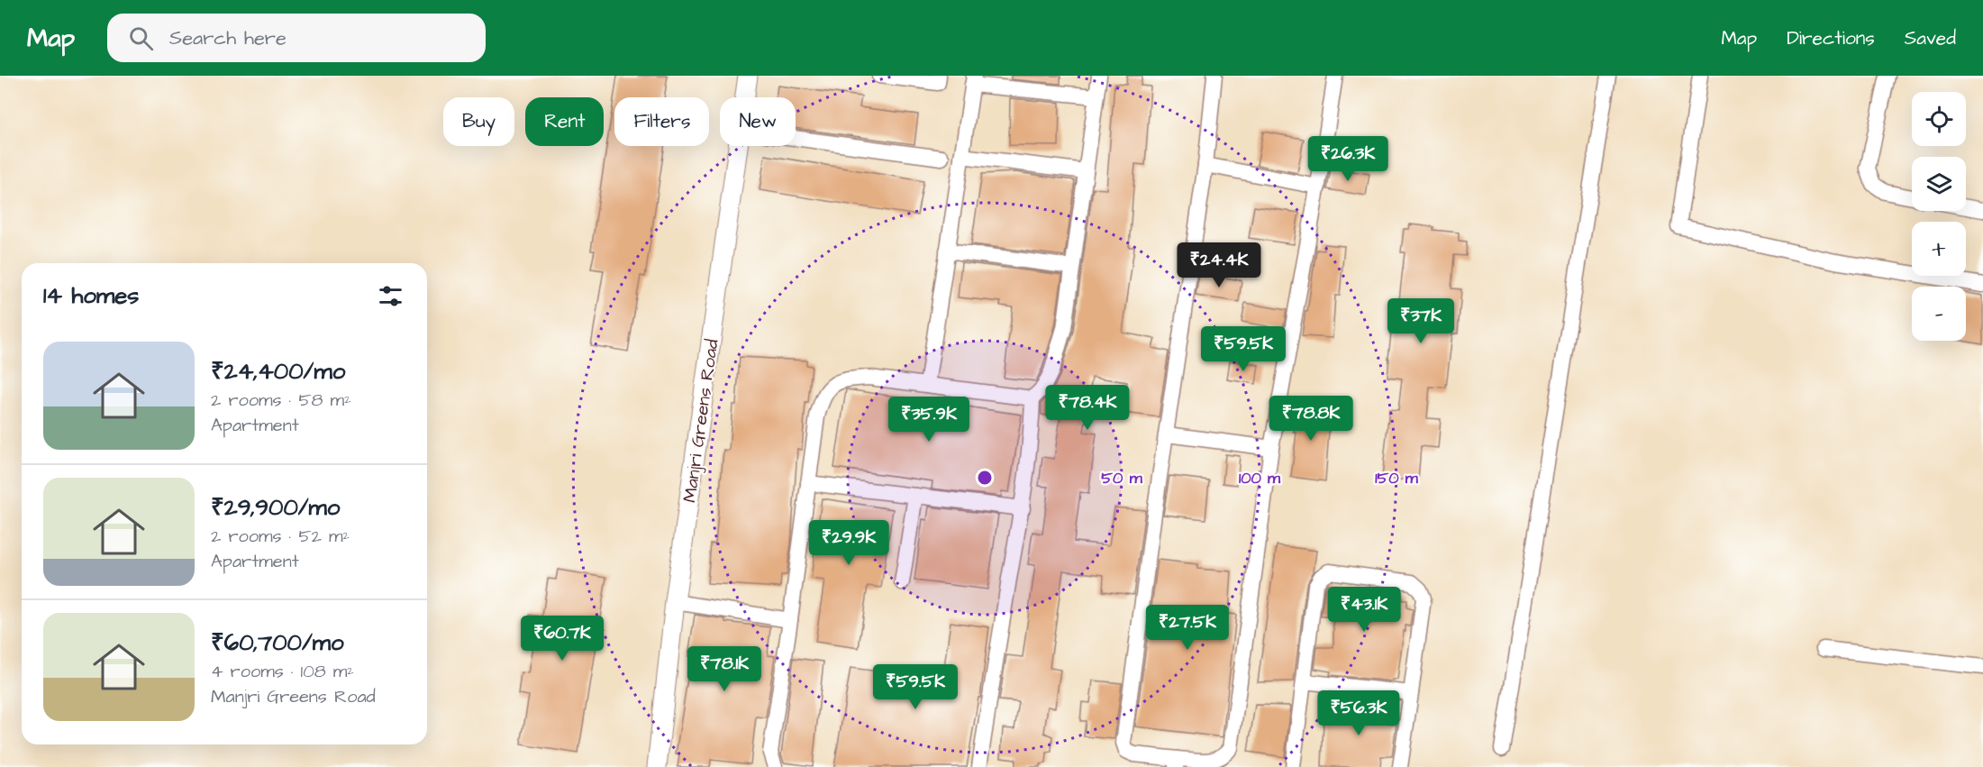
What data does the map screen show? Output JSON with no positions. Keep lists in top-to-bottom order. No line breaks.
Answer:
{"streets":{"street":["Manjri Greens Road"]},"page":{"header":"Map","search":"Search here","nav":["Map","Directions","Saved"],"map_buttons":["+","−"],"chip":["Buy","Rent","Filters","New"],"price":["₹26.3K","₹24.4K","₹37K","₹59.5K","₹78.4K","₹78.8K","₹35.9K","₹29.9K","₹43.1K","₹27.5K","₹60.7K","₹78.1K","₹59.5K","₹56.3K"],"heading":"14 homes","list":[{"name":"₹24,400/mo","note":"2 rooms · 58 m² · Apartment"},{"name":"₹29,900/mo","note":"2 rooms · 52 m² · Apartment"},{"name":"₹60,700/mo","note":"4 rooms · 108 m² · Manjri Greens Road"}]},"rings":["50 m","100 m","150 m"]}
